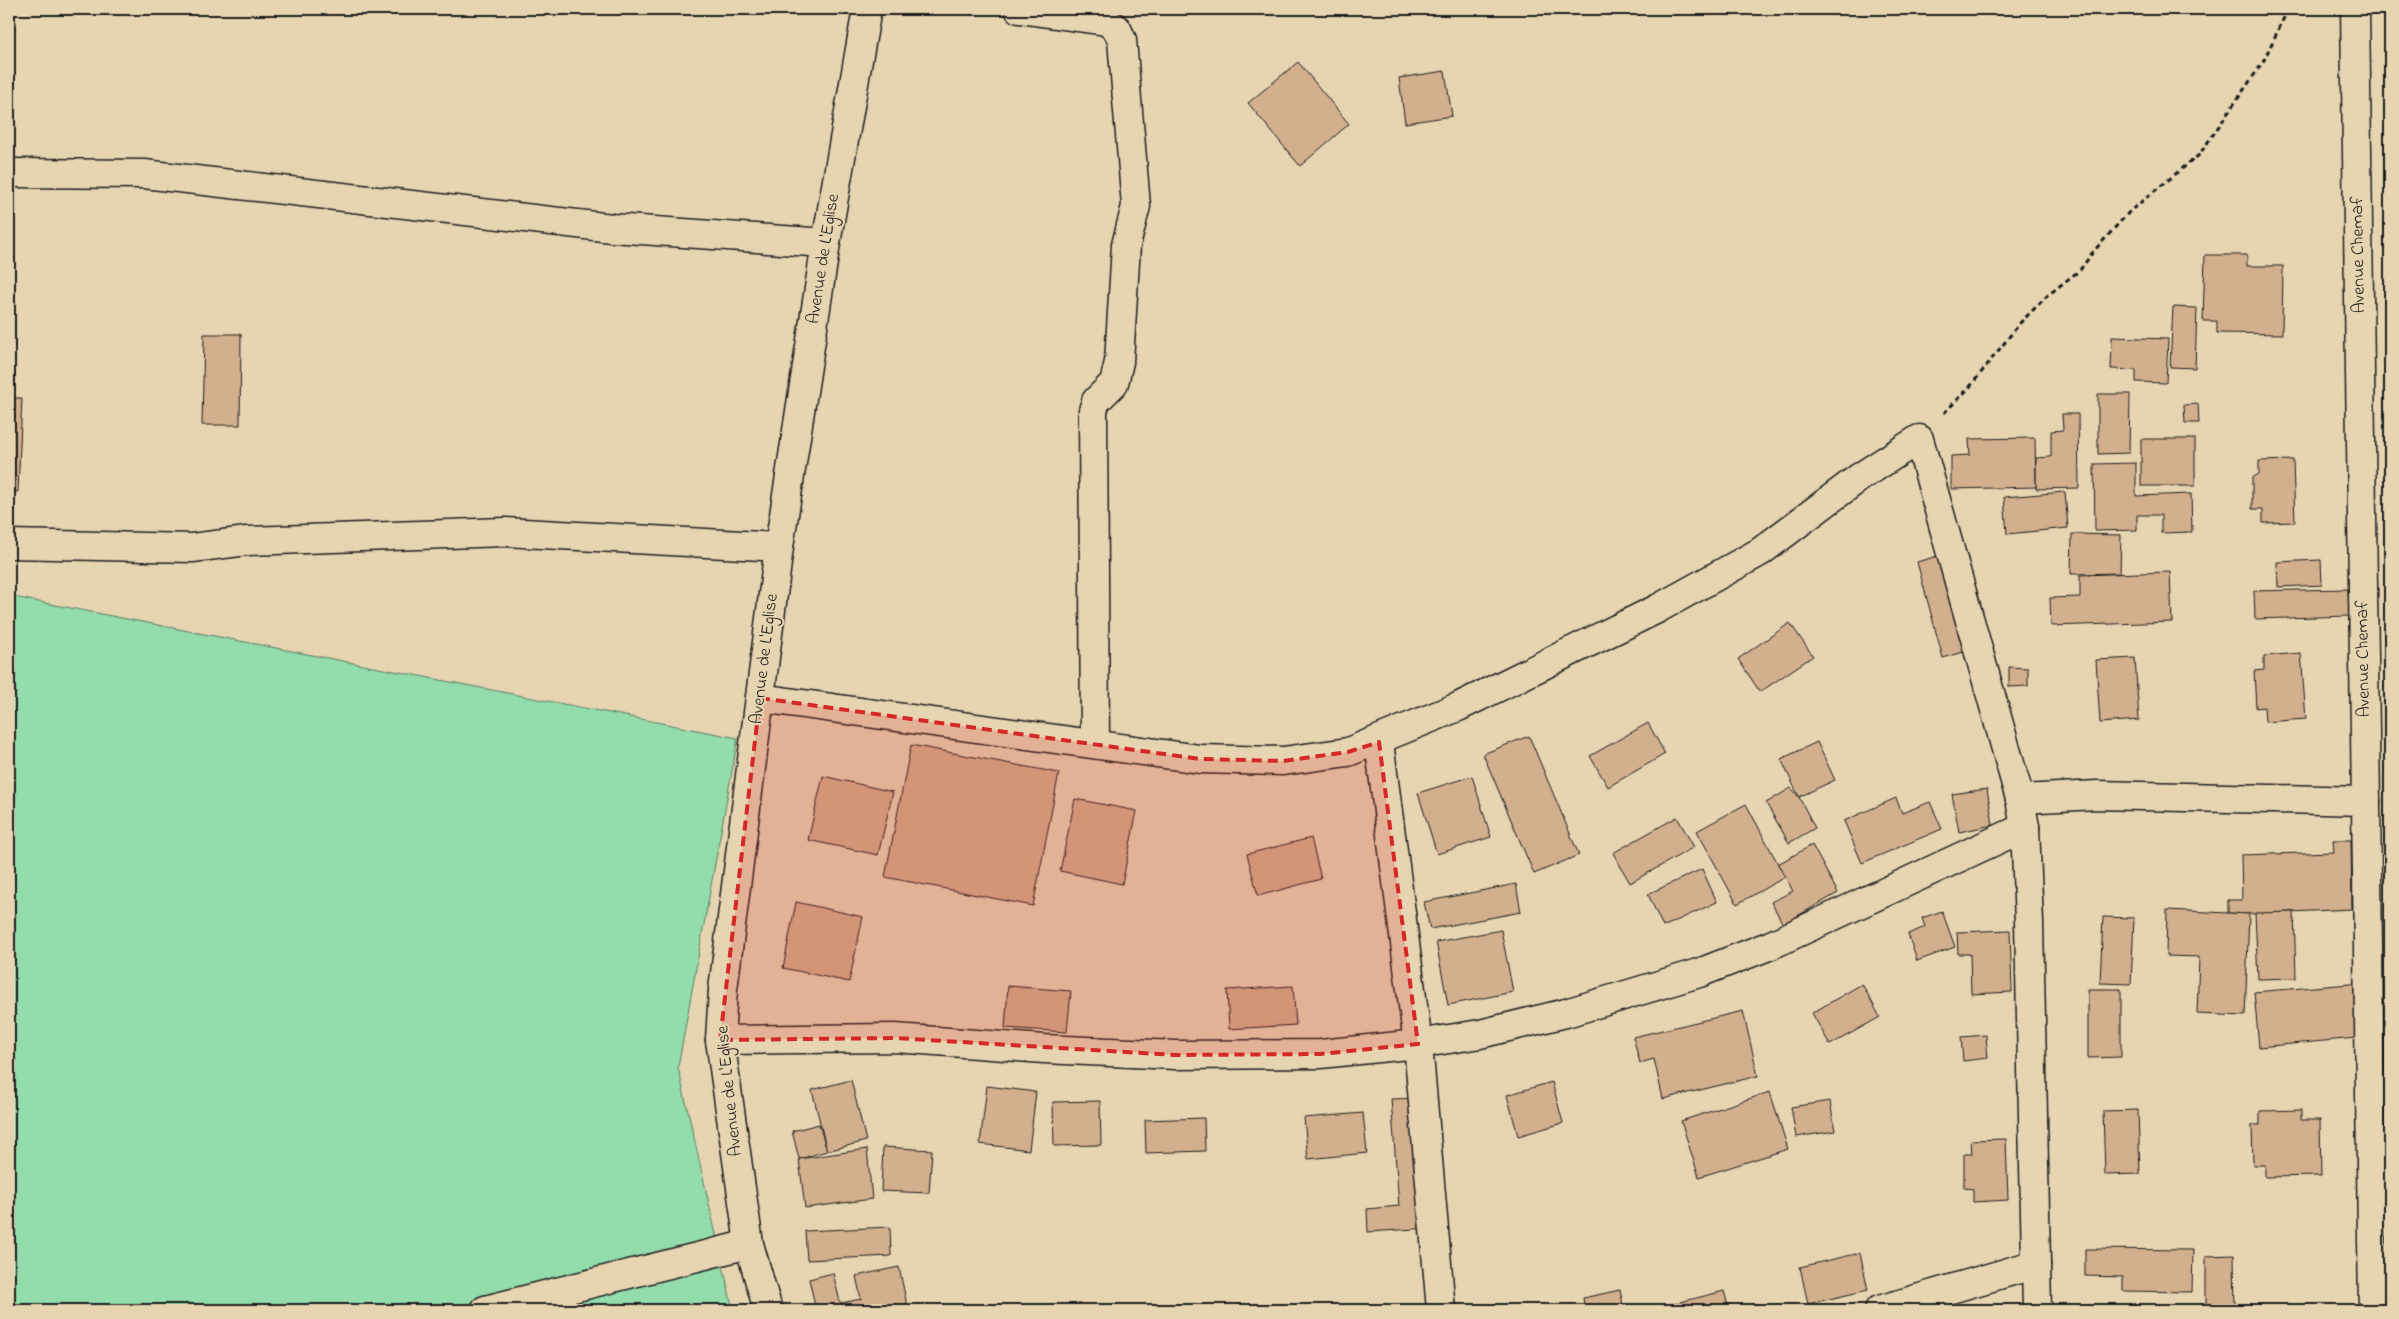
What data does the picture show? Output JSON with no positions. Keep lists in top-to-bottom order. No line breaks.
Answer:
{"streets":{"street":["Avenue Chemaf","Avenue de L'Eglise"]}}
